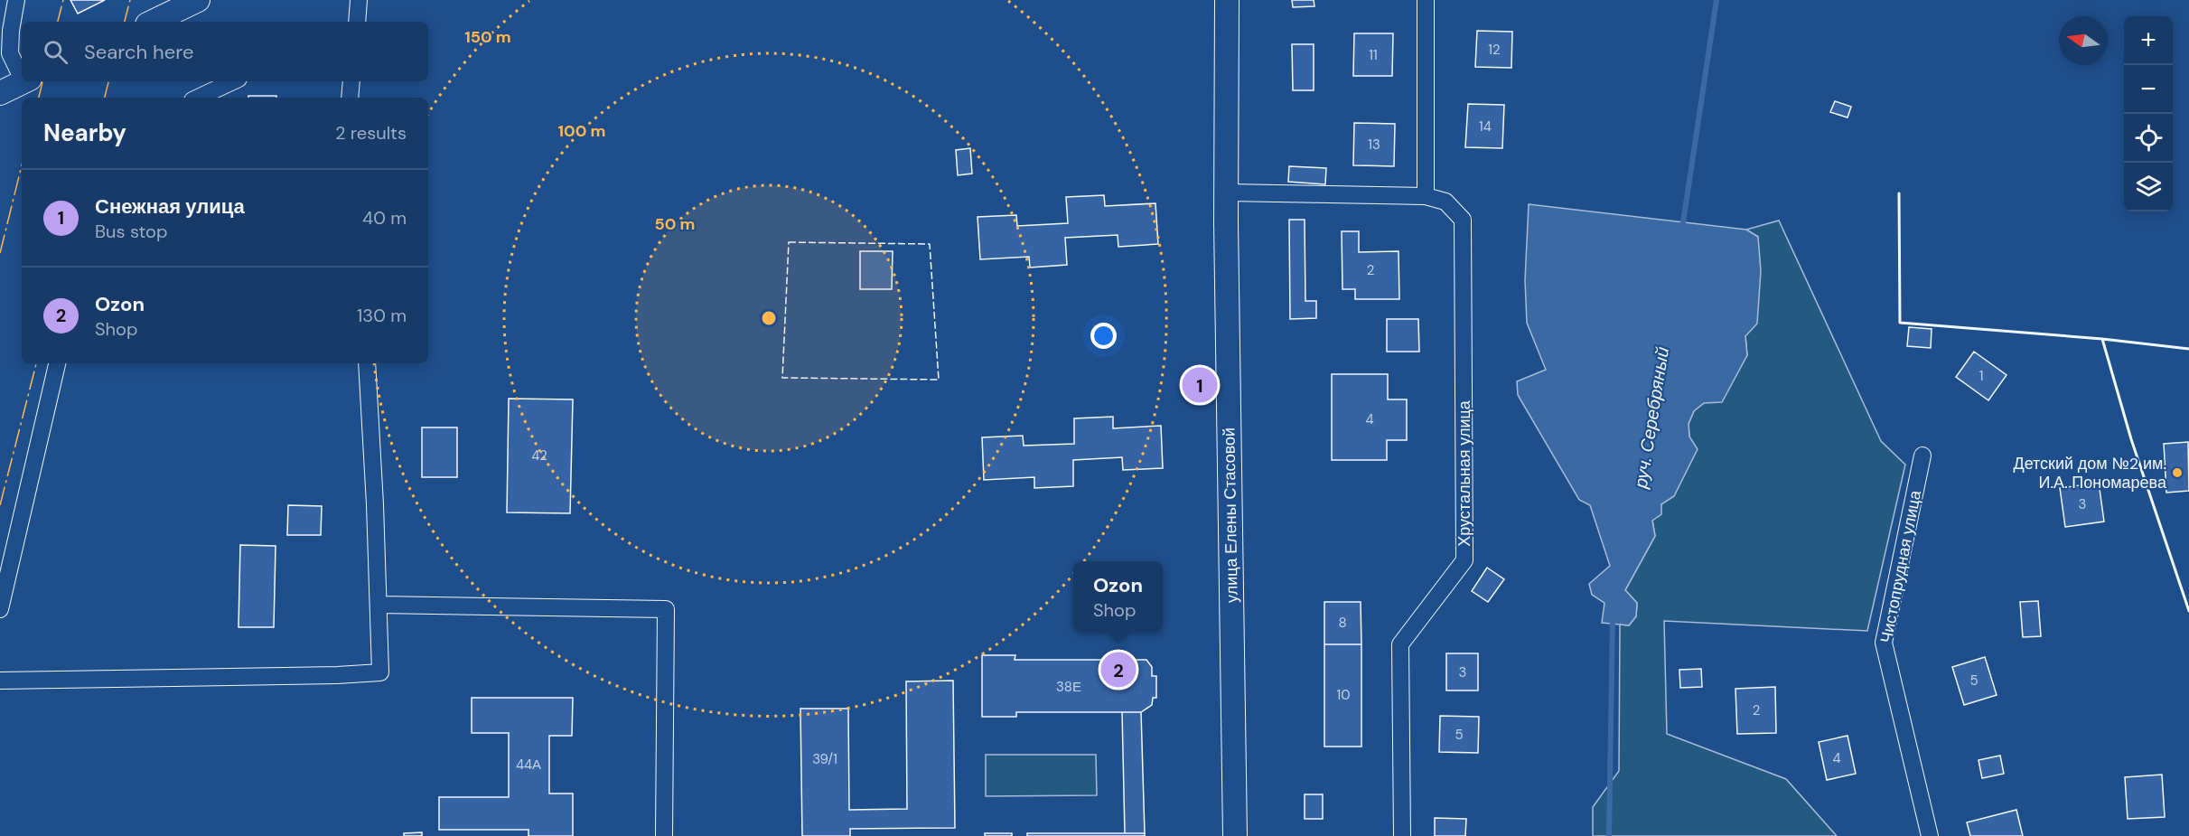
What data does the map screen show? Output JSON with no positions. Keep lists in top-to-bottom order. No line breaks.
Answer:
{"streets":{"main road":["улица Елены Стасовой"],"street":["Хрустальная улица","Чистопрудная улица"]},"water":["руч. Серебряный"],"places":["Детский дом №2 им. И.А. Пономарева"],"house_numbers":["12","11","14","13","2","1","4","42","3","8","3","5","38Е","10","2","5","4","39/1","44А"],"north":"left","page":{"map_buttons":["+","−"],"search":"Search here","heading":["Nearby","2 results"],"list":[{"mark":"1","name":"Снежная улица","note":"Bus stop","value":"40 m"},{"mark":"2","name":"Ozon","note":"Shop","value":"130 m"}],"pins":["1","2"],"popup":["Ozon","Shop"]},"rings":["150 m","100 m","50 m"]}
